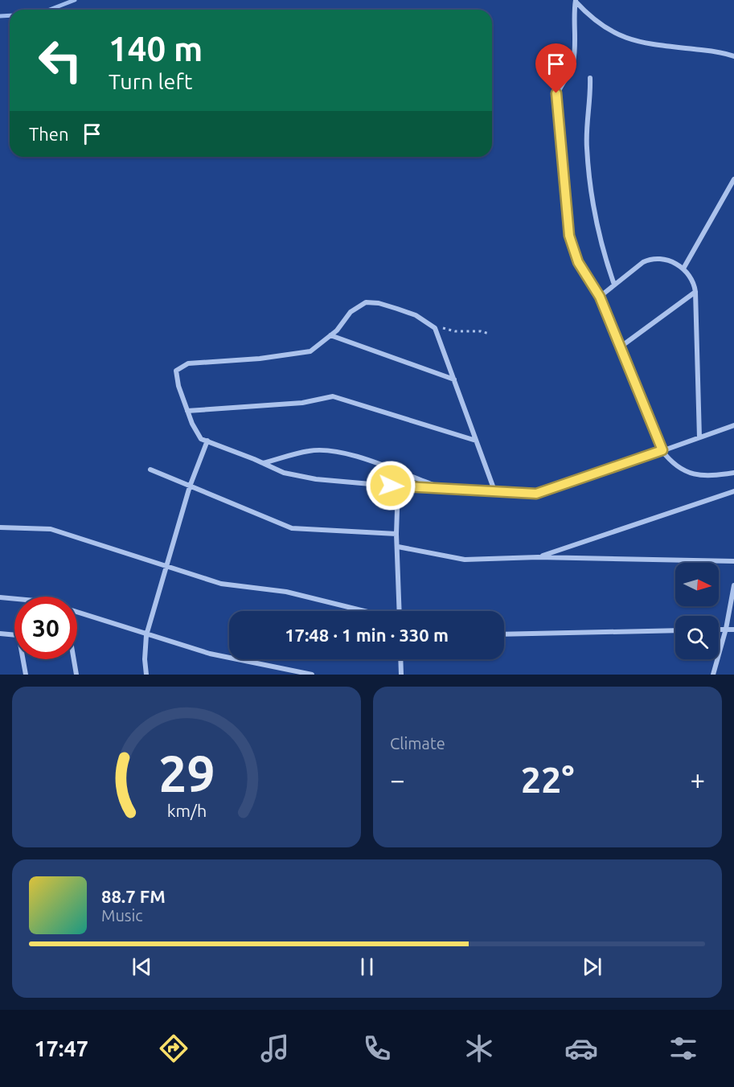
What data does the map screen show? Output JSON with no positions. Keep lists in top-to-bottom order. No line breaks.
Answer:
{"north":"right","page":{"turn":["140 m","Turn left"],"then":"Then","limit":"30","trip":"17:48 · 1 min · 330 m","tile":"Climate","heat":["−","22°","+"],"song":["88.7 FM","Music"],"tabs":"17:47","gauge":["29","km/h"]}}
